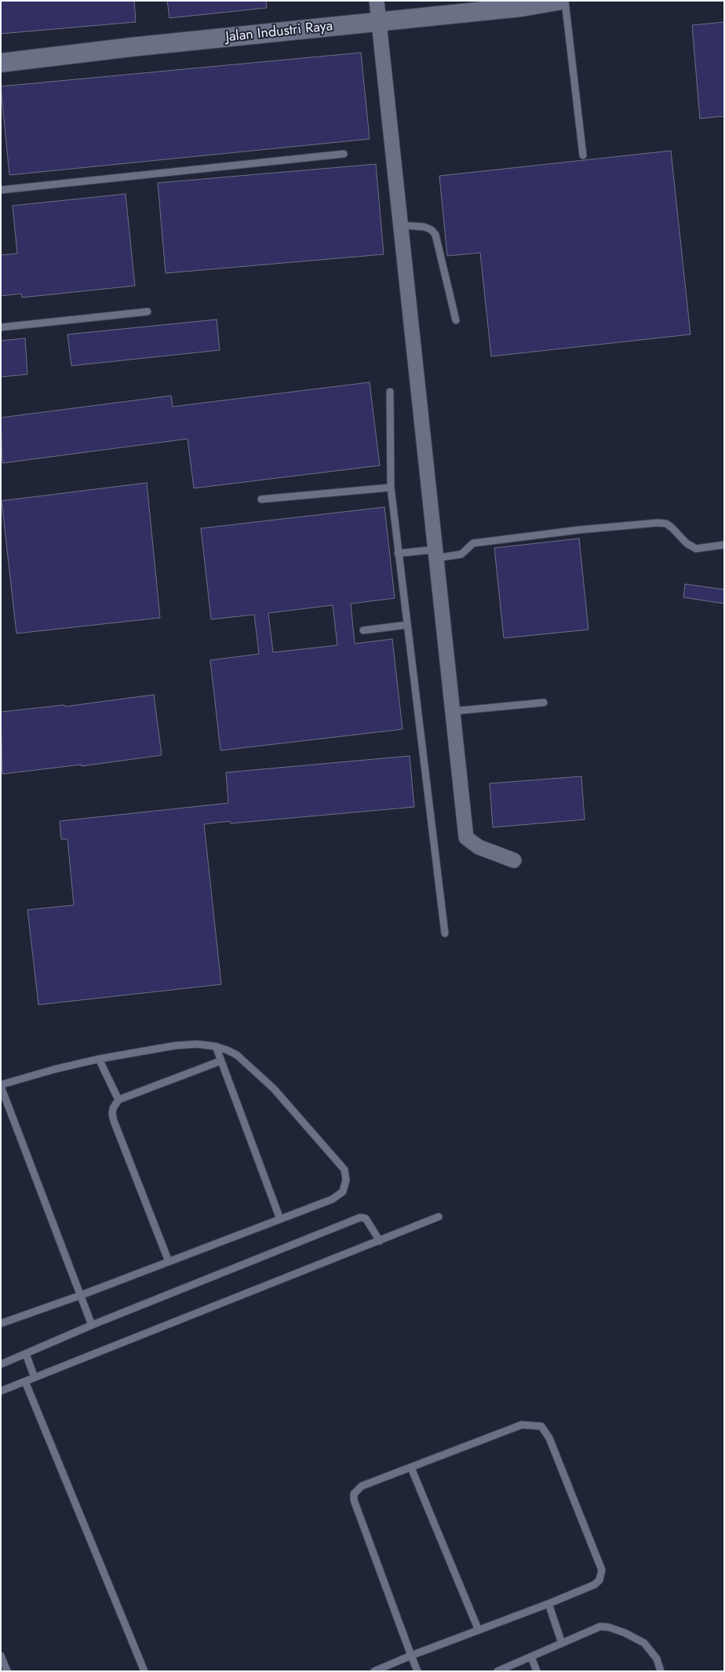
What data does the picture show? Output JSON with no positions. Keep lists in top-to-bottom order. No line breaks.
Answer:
{"streets":{"street":["Jalan Industri Raya"]}}
